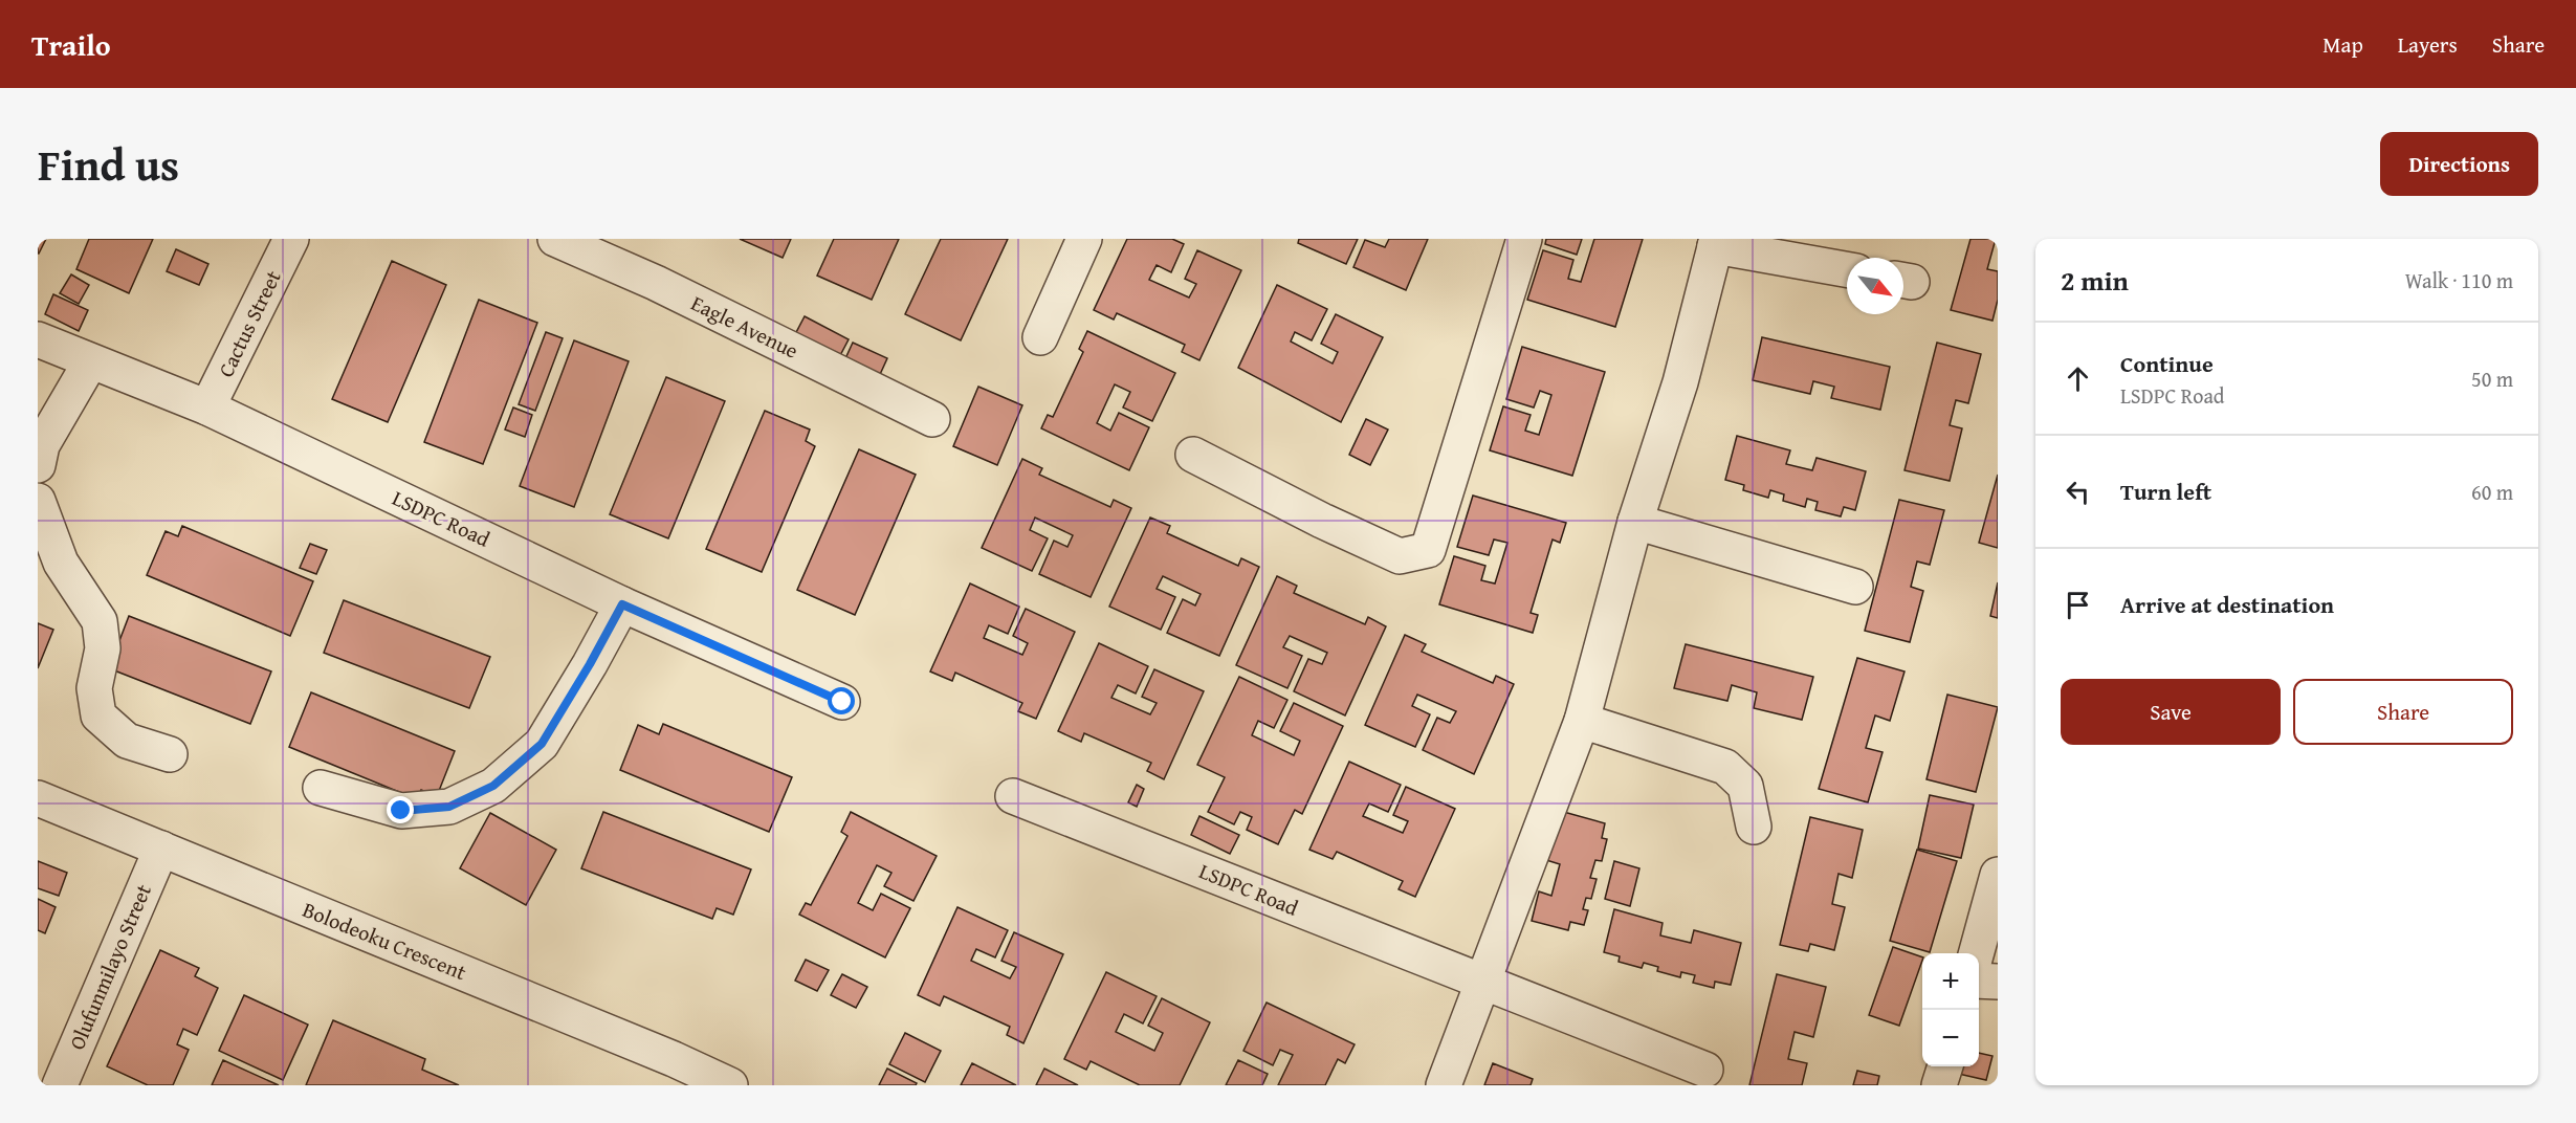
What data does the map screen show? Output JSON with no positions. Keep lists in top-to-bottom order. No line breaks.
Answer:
{"streets":{"street":["Cactus Street","Eagle Avenue","LSDPC Road","Bolodeoku Crescent","Olufunmilayo Street"]},"crossings":[["Cactus Street","LSDPC Road"],["Bolodeoku Crescent","Olufunmilayo Street"]],"north":"bottom right","page":{"header":"Trailo","nav":["Map","Layers","Share"],"title":"Find us","buttons":["Directions",["Save","Share"]],"heading":["2 min","Walk · 110 m"],"list":[["Continue","LSDPC Road","50 m"],["Turn left","60 m"],"Arrive at destination"],"map_buttons":["+","−"]}}
